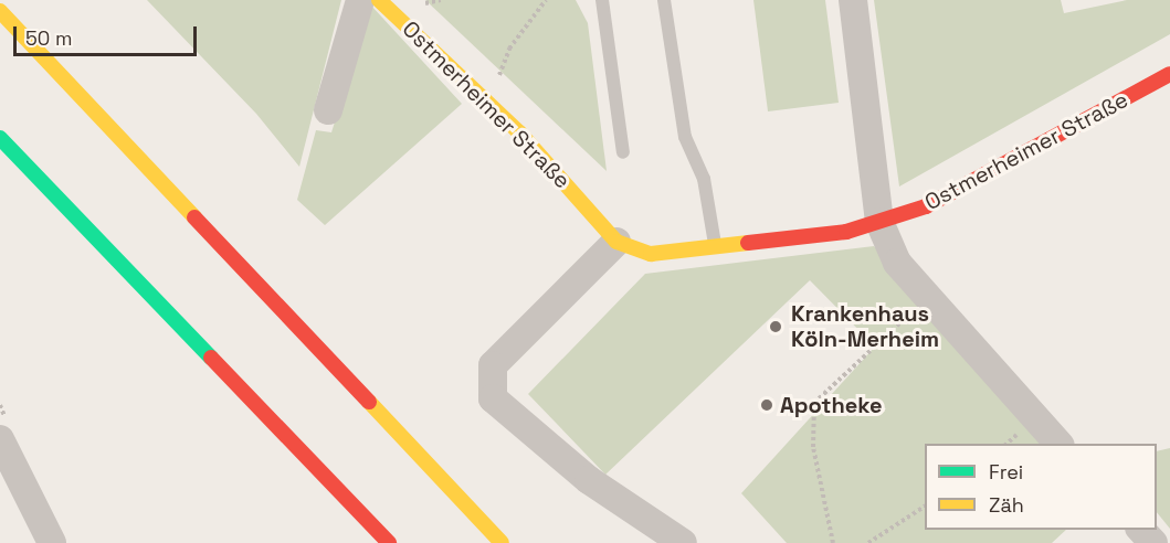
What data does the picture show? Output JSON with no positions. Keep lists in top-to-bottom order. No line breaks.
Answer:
{"streets":{"main road":["Ostmerheimer Straße"]},"places":["Krankenhaus Köln-Merheim","Apotheke"],"legend":["Frei","Zäh"],"scale_bar":"50 m"}
